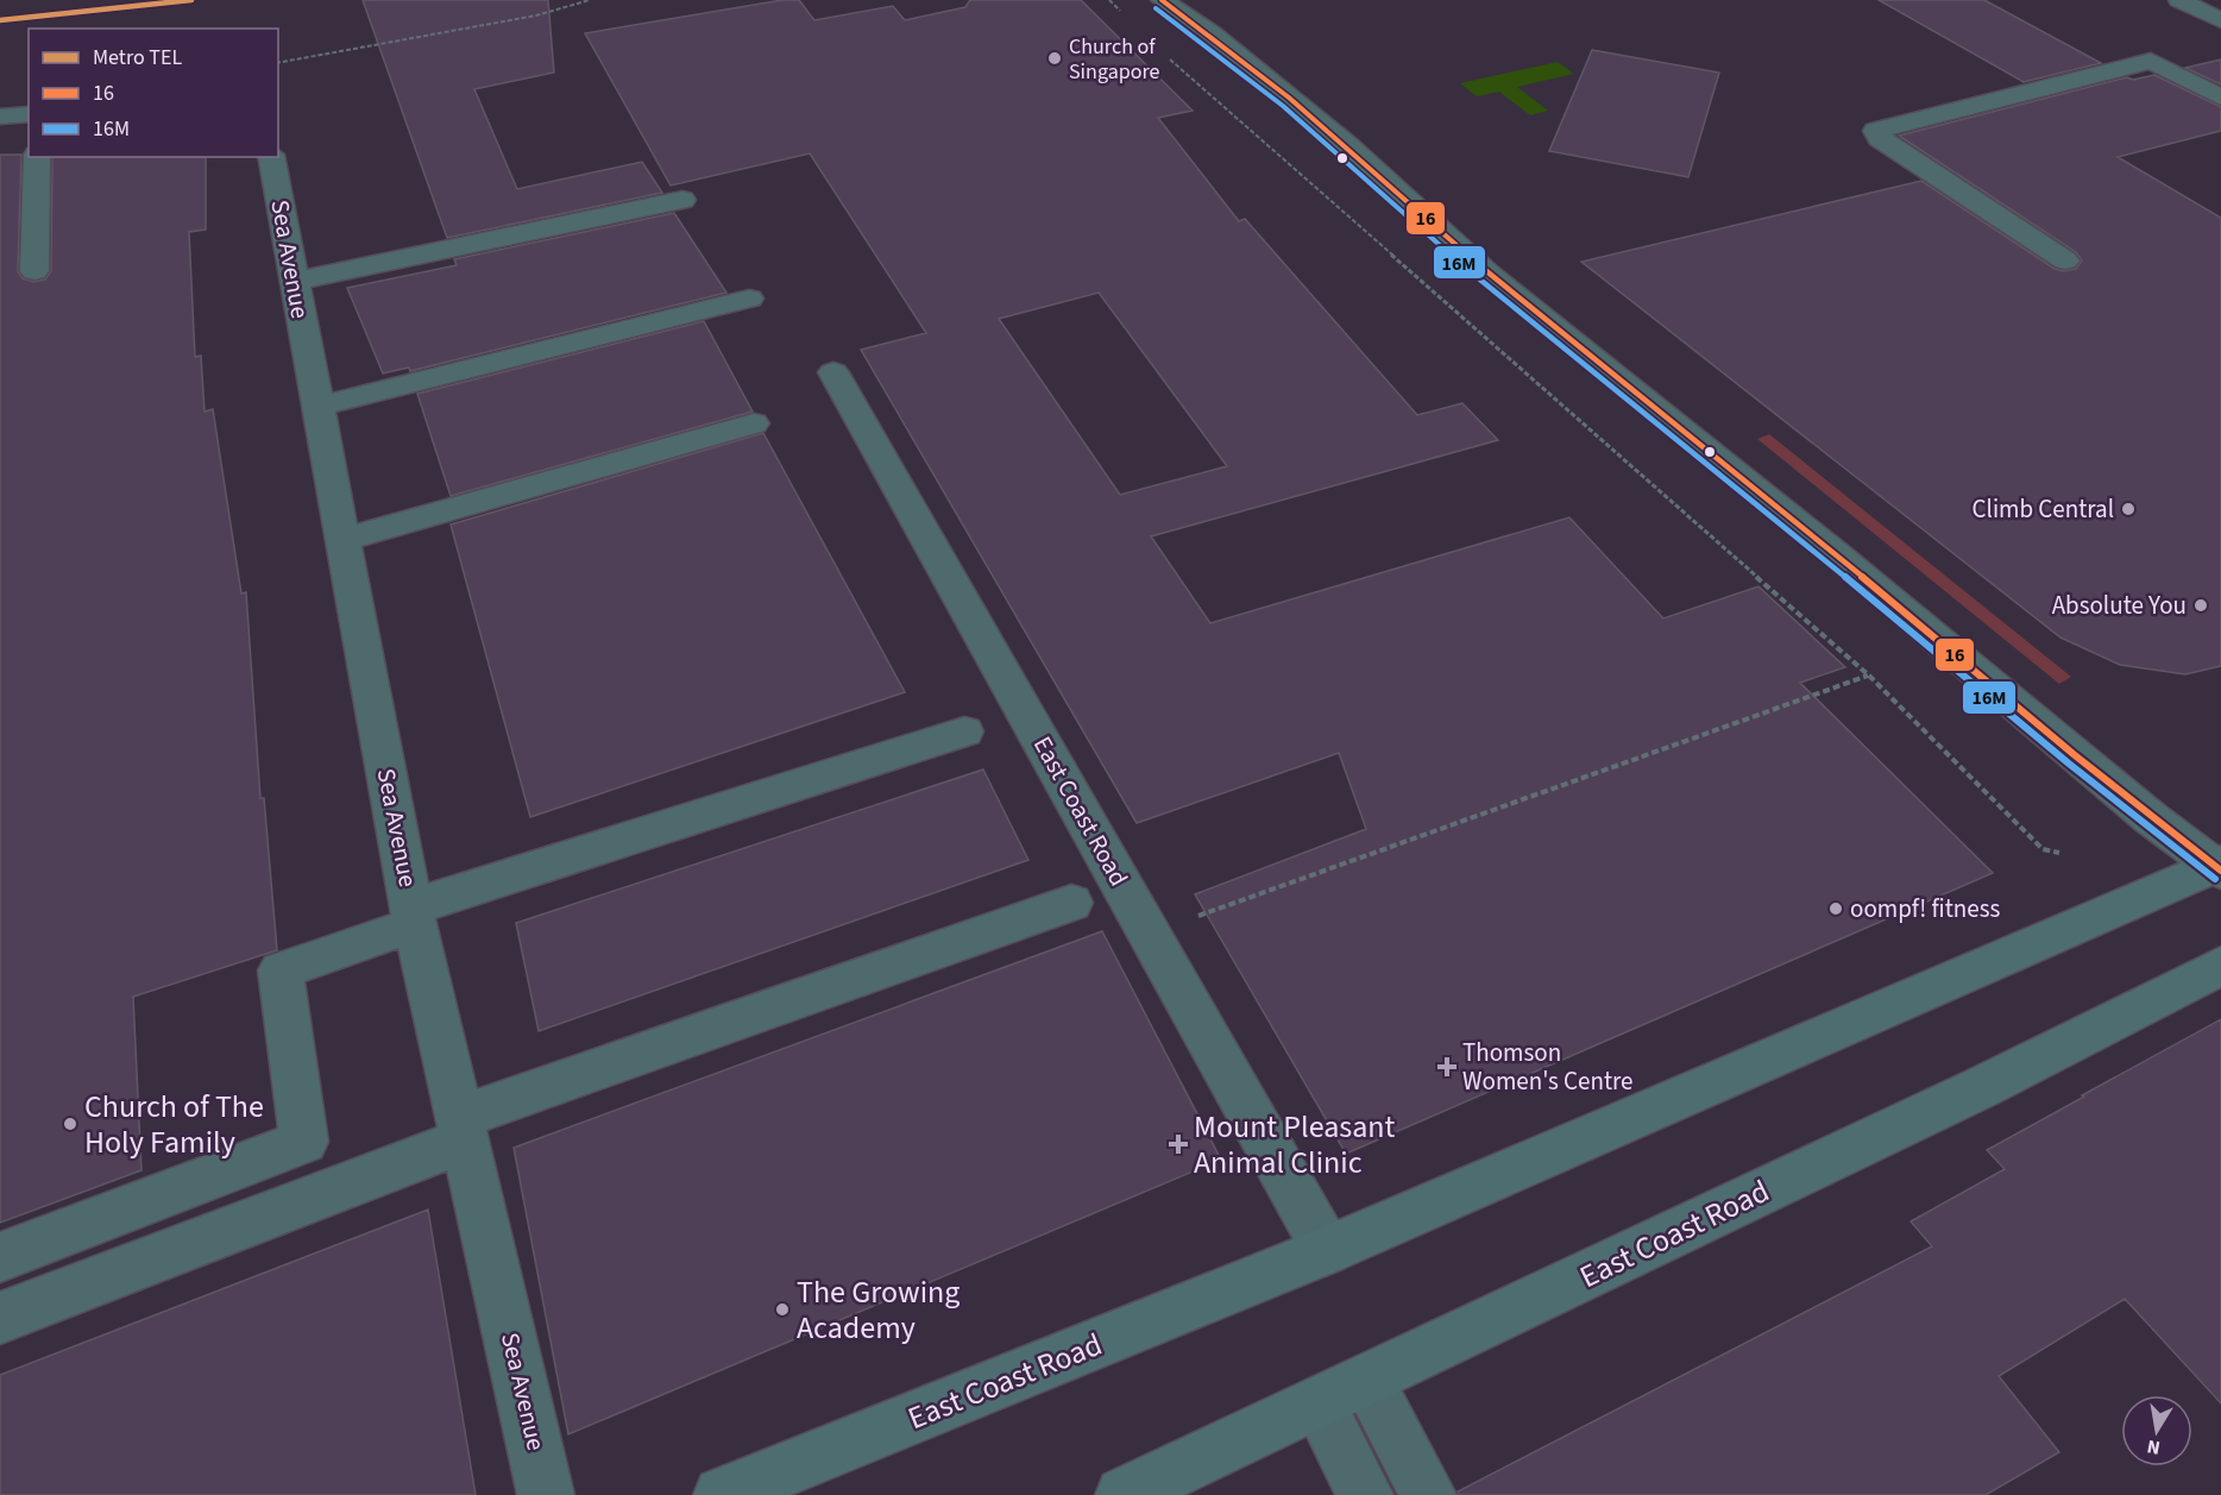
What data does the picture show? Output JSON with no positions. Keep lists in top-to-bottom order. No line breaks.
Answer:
{"streets":{"main road":["East Coast Road"],"street":["Sea Avenue"]},"places":{"other":["Church of Singapore","Climb Central","Absolute You","oompf! fitness","Church of The Holy Family","The Growing Academy"],"health":["Thomson Women's Centre","Mount Pleasant Animal Clinic"]},"lines":["metro line TEL","transit line 16","transit line 16M"],"legend":["Metro TEL","16","16M"],"north":"bottom"}
